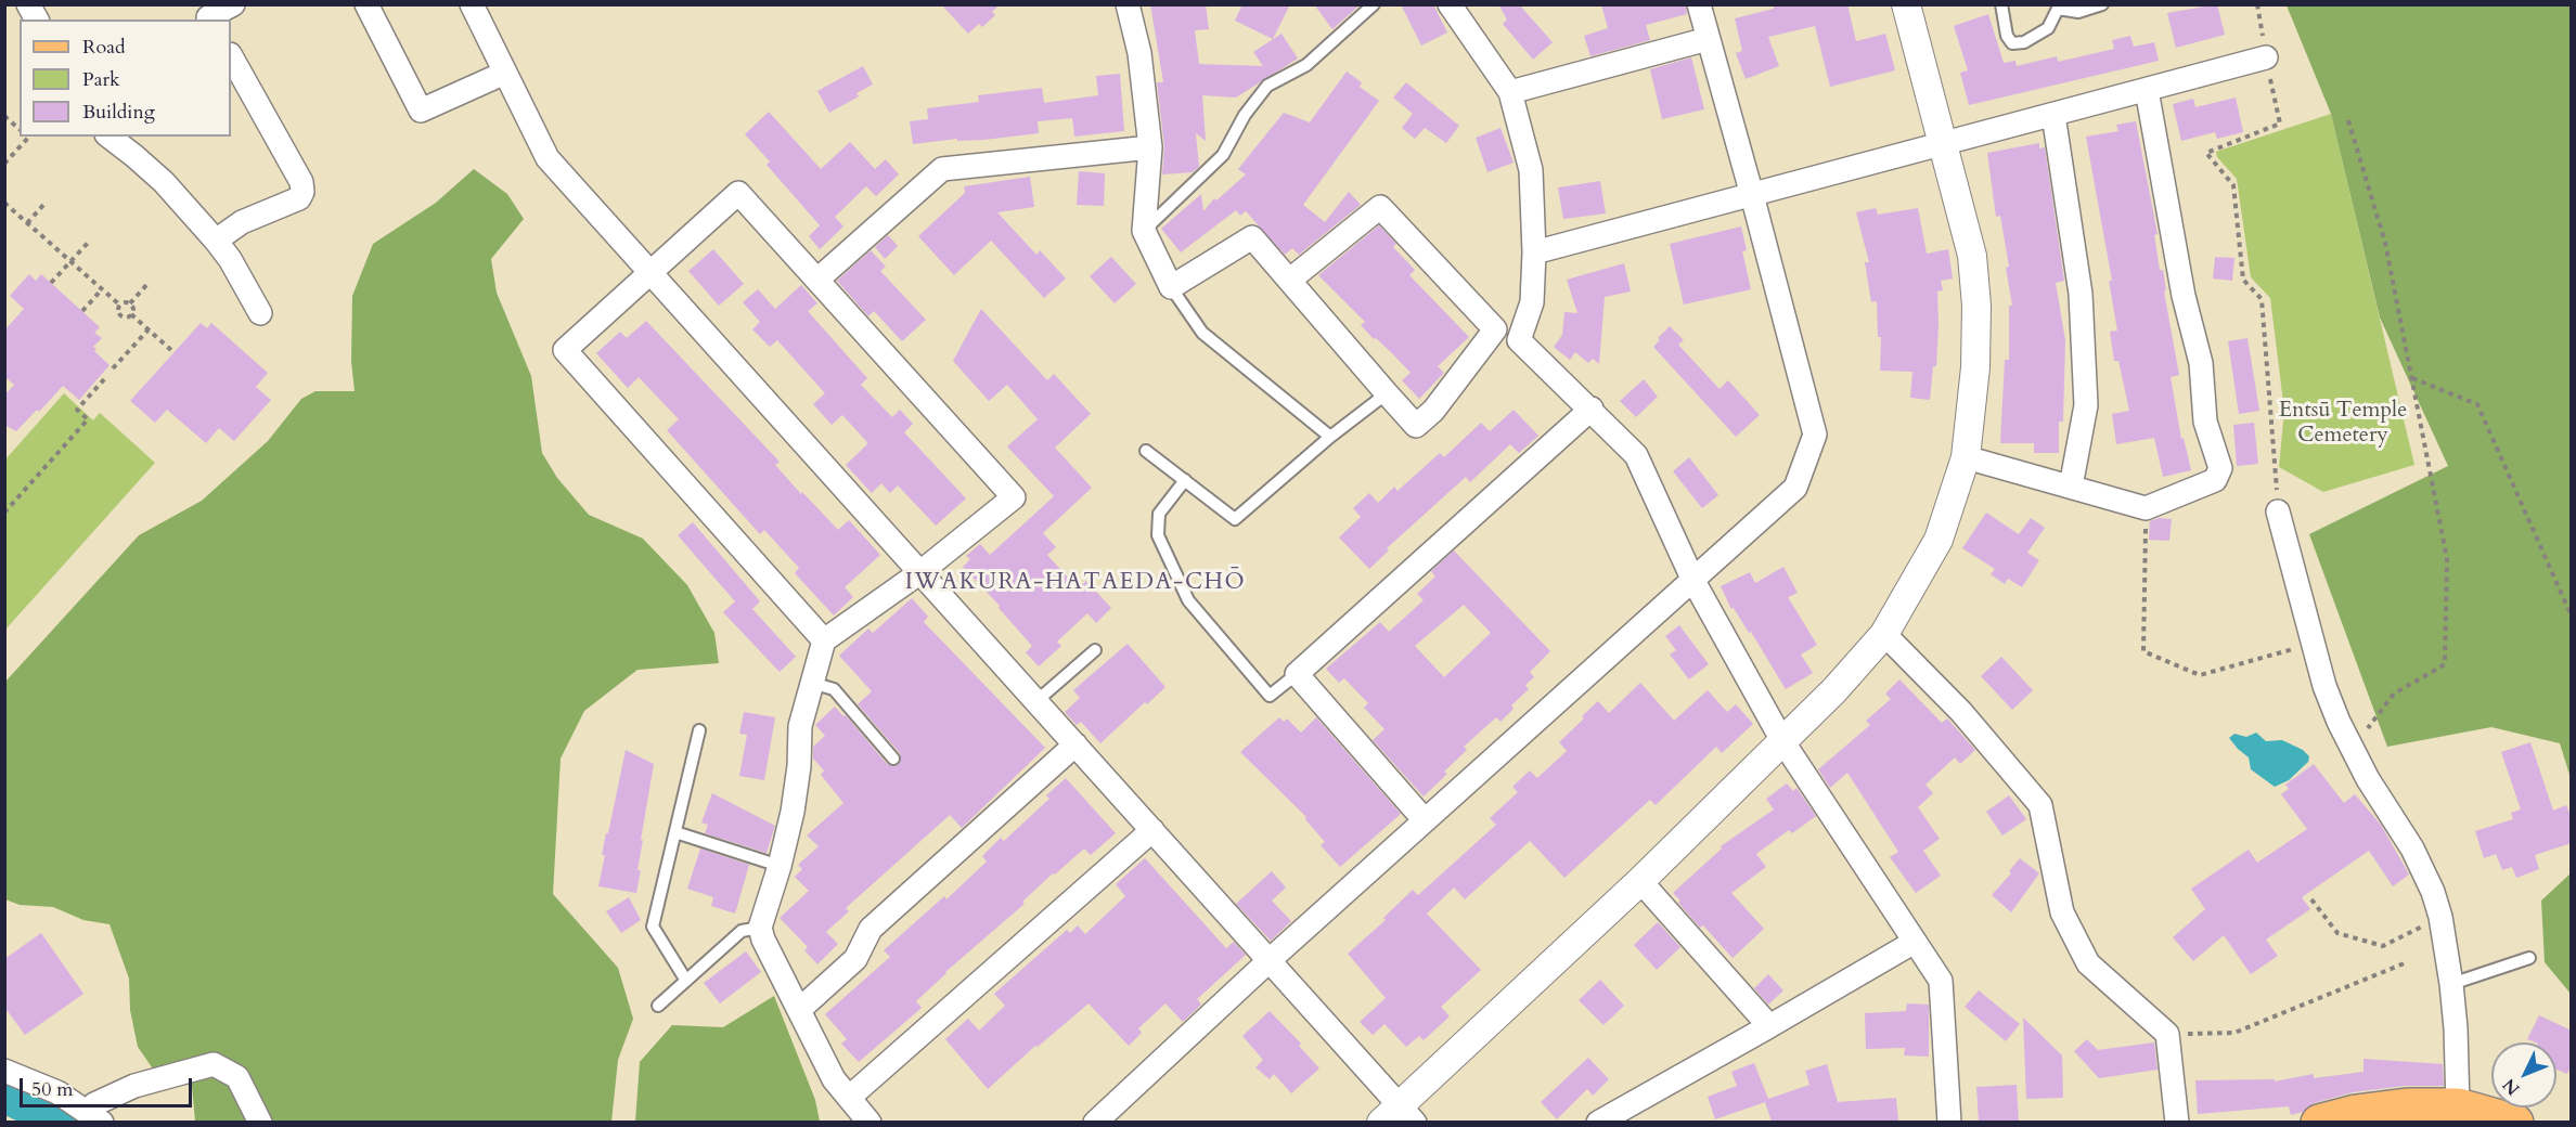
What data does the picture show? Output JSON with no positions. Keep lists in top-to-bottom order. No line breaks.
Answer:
{"districts":["IWAKURA-HATAEDA-CHŌ"],"parks":["Entsū Temple Cemetery"],"legend":["Road","Park","Building"],"scale_bar":"50 m","north":"bottom left"}
